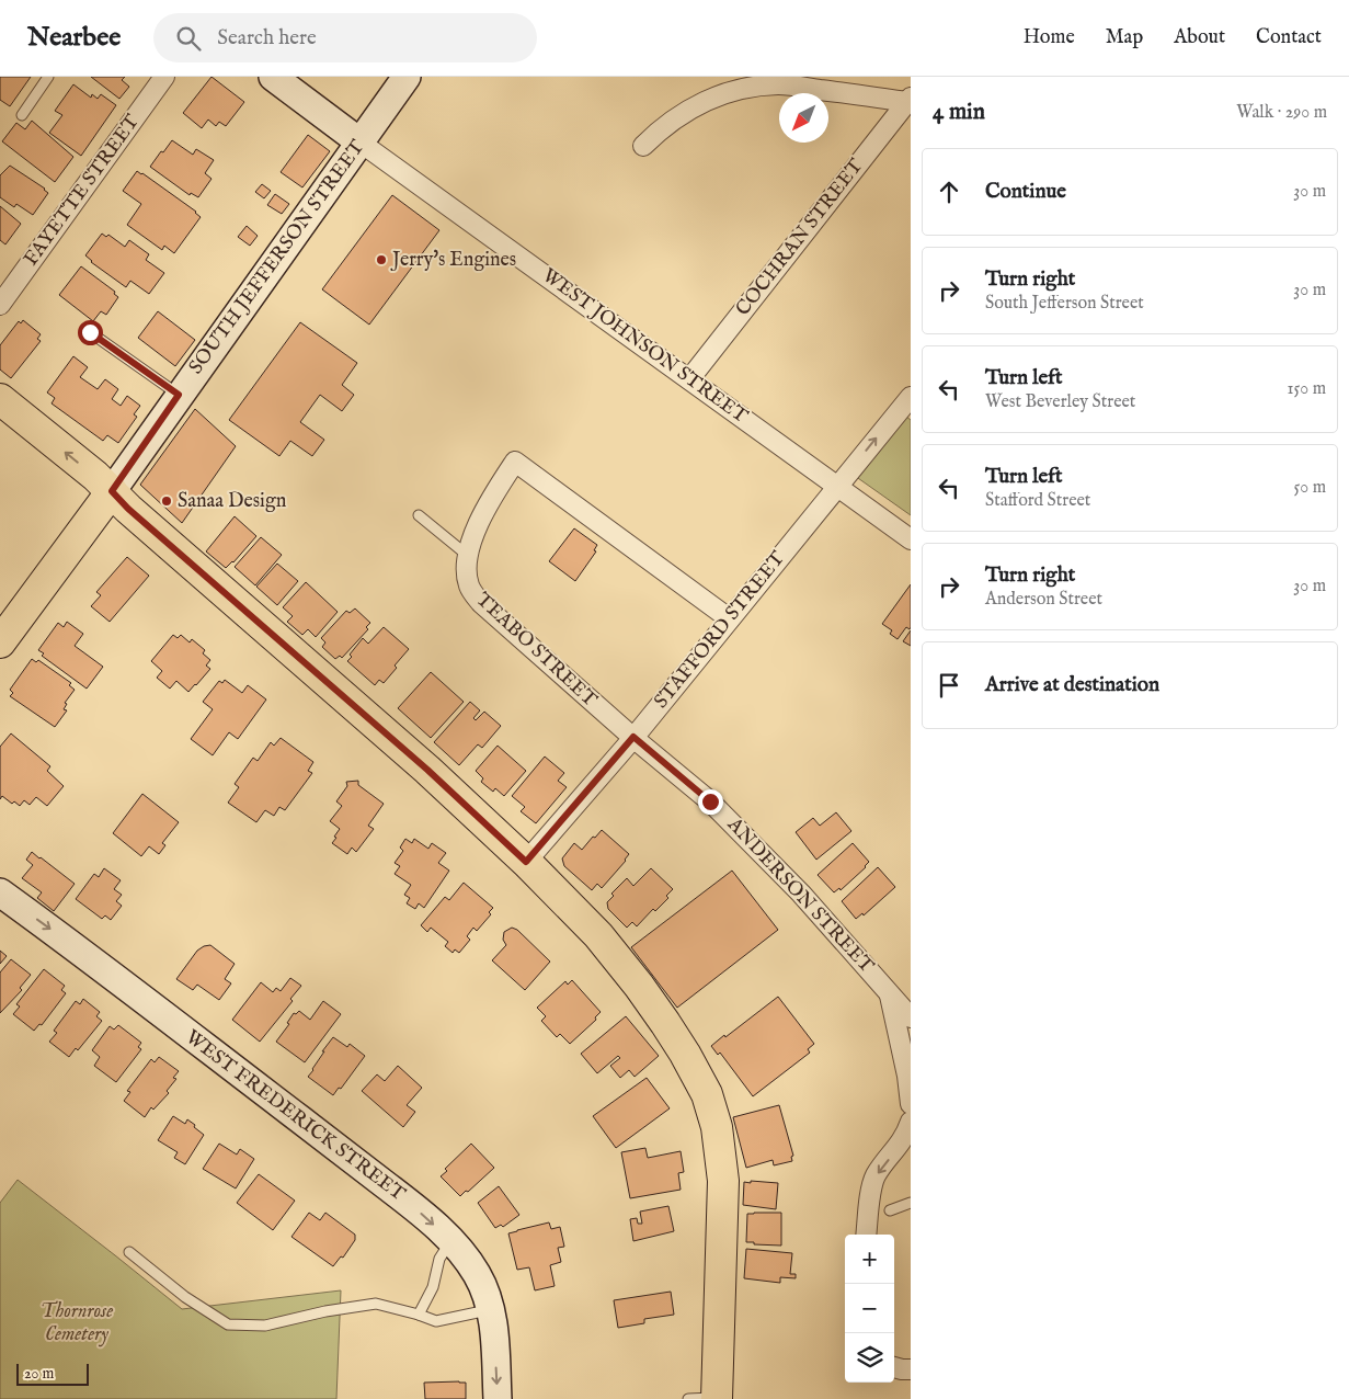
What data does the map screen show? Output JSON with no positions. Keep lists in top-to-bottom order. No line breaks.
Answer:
{"streets":{"street":["FAYETTE STREET","COCHRAN STREET","SOUTH JEFFERSON STREET","WEST JOHNSON STREET","STAFFORD STREET","TEABO STREET","ANDERSON STREET","WEST FREDERICK STREET"]},"crossings":[["COCHRAN STREET","WEST JOHNSON STREET"],["SOUTH JEFFERSON STREET","WEST JOHNSON STREET"],["WEST JOHNSON STREET","STAFFORD STREET"],["STAFFORD STREET","TEABO STREET"],["STAFFORD STREET","ANDERSON STREET"],["TEABO STREET","ANDERSON STREET"]],"one_way":["WEST FREDERICK STREET"],"parks":["Thornrose Cemetery"],"places":["Jerry's Engines","Sanaa Design"],"scale_bar":"20 m","north":"bottom left","page":{"header":"Nearbee","search":"Search here","nav":["Home","Map","About","Contact"],"heading":["4 min","Walk · 290 m"],"list":[["Continue","30 m"],["Turn right","South Jefferson Street","30 m"],["Turn left","West Beverley Street","150 m"],["Turn left","Stafford Street","50 m"],["Turn right","Anderson Street","30 m"],"Arrive at destination"],"map_buttons":["+","−"],"scale":"20 m"}}
